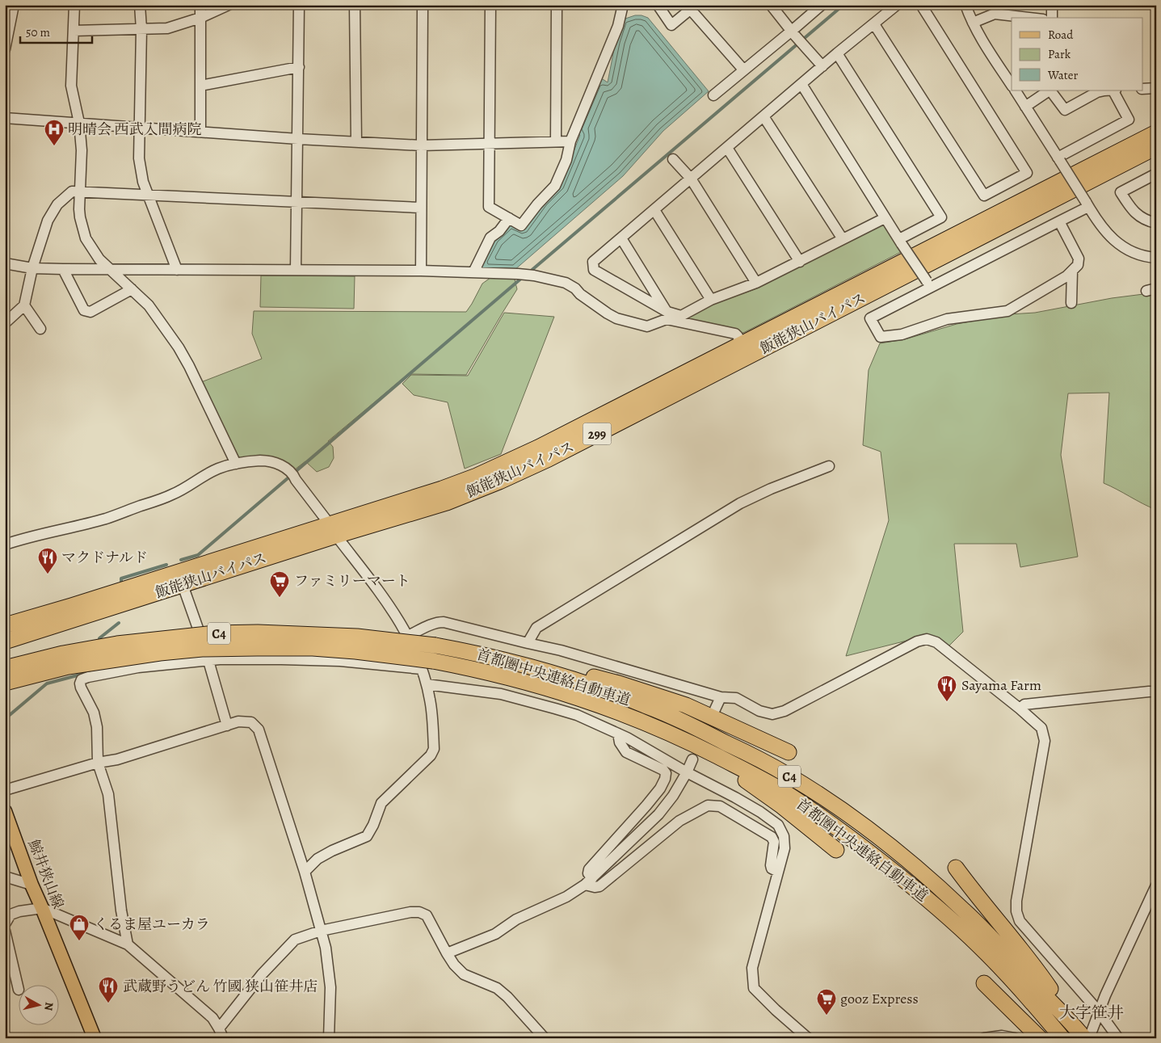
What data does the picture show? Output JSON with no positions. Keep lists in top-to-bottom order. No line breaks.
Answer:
{"streets":{"highway":["飯能狭山バイパス","299","C4","首都圏中央連絡自動車道"],"main road":["鯨井狭山線"]},"districts":["大字笹井"],"places":{"hospital":["明晴会 西武入間病院"],"restaurant":["マクドナルド","Sayama Farm","武蔵野うどん 竹國 狭山笹井店"],"supermarket":["ファミリーマート","gooz Express"],"shop":["くるま屋ユーカラ"]},"legend":["Road","Park","Water"],"scale_bar":"50 m","north":"right"}
